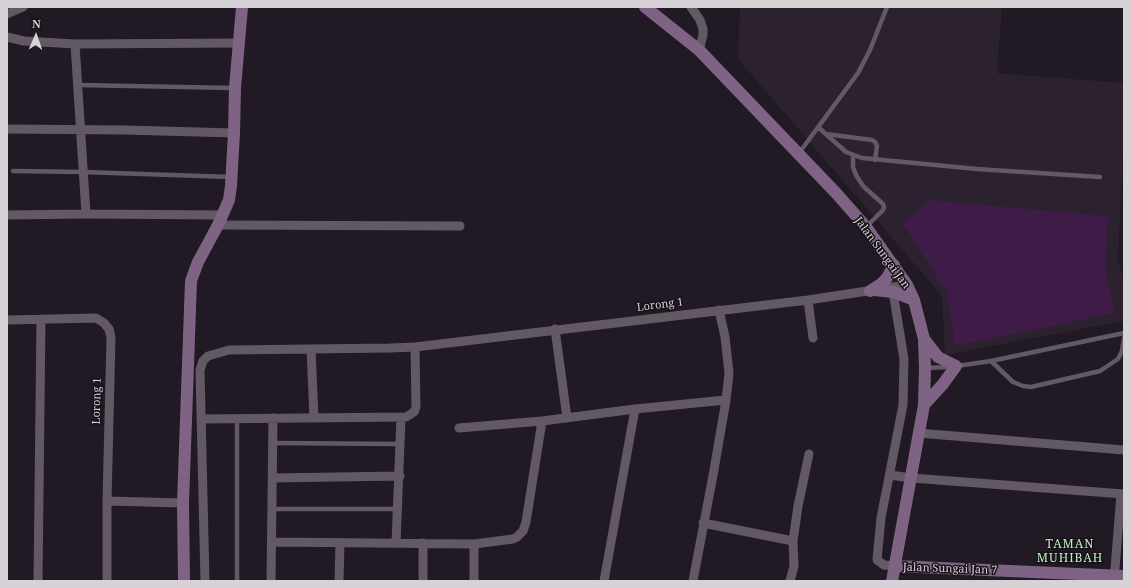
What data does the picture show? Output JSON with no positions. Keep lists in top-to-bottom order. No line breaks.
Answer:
{"streets":{"main road":["Jalan Sungai Jan","Jalan Sungai Jan 7"],"street":["Lorong 1"]},"crossings":[["Jalan Sungai Jan","Lorong 1"],["Jalan Sungai Jan","Jalan Sungai Jan 7"]],"districts":["TAMAN MUHIBAH"],"north":"top"}
